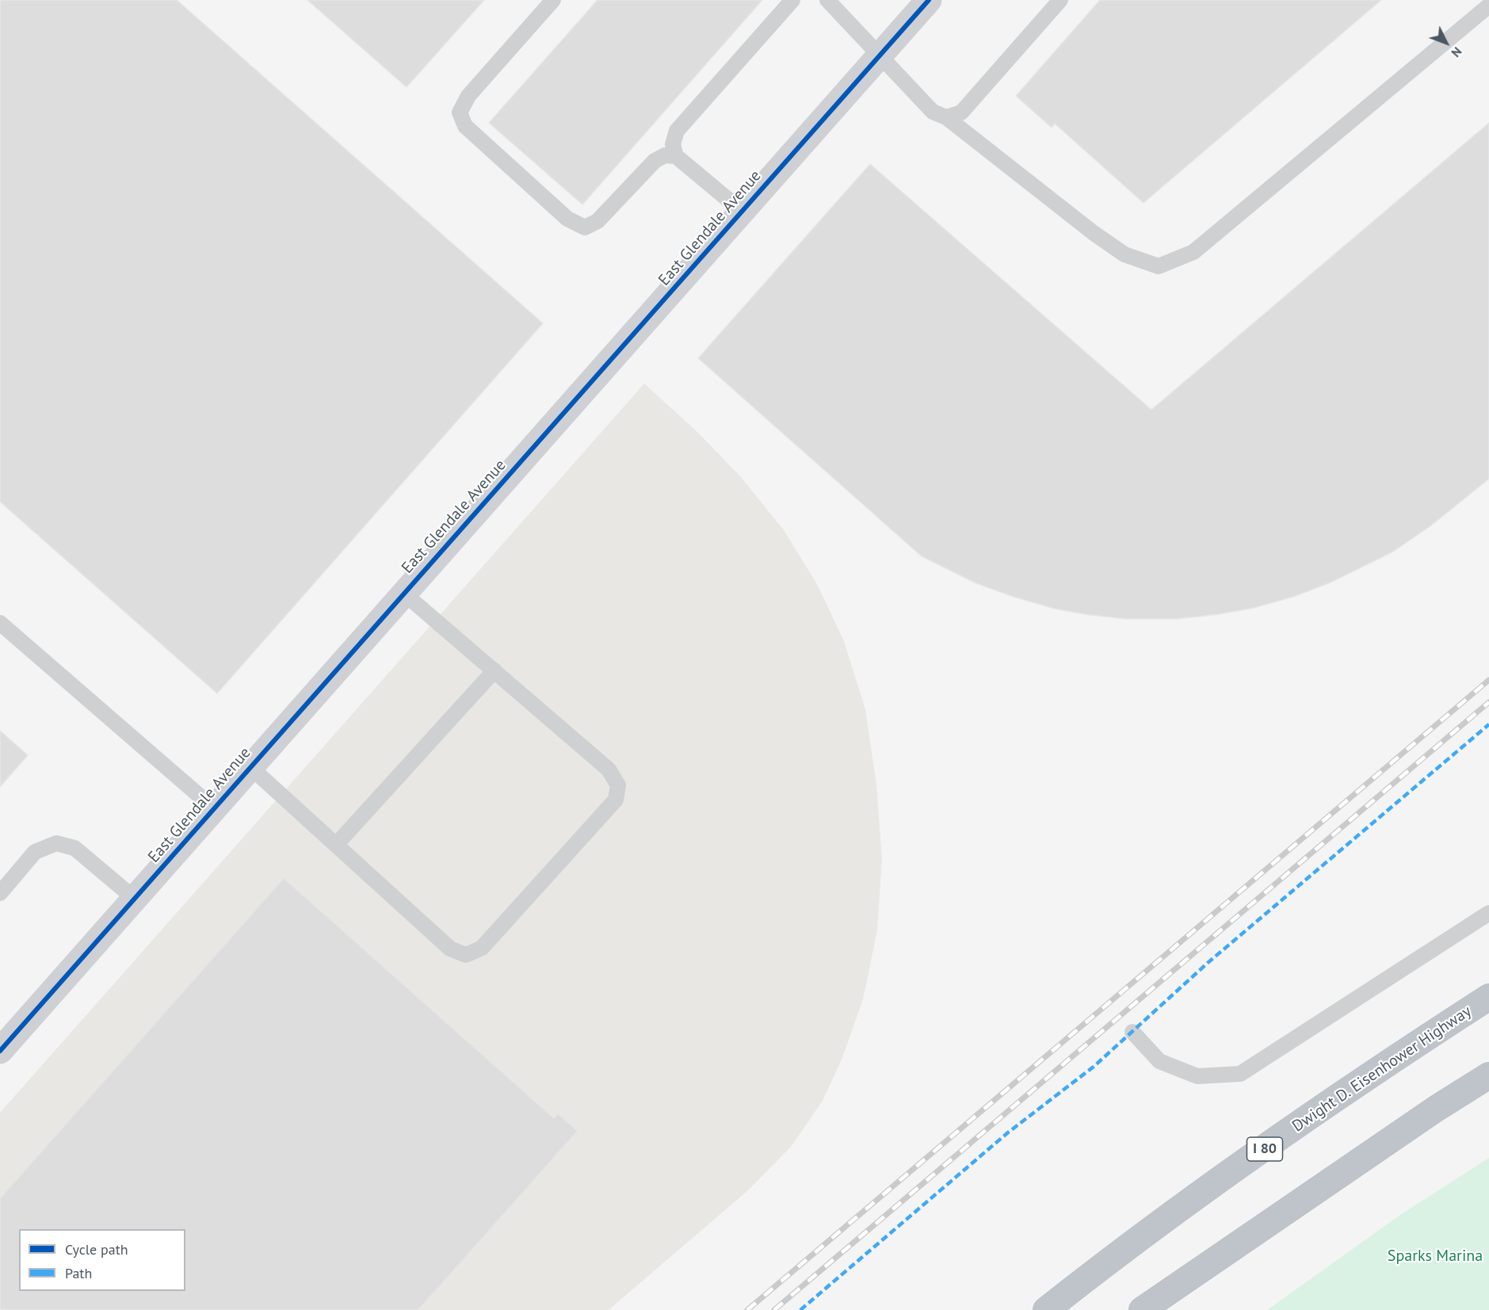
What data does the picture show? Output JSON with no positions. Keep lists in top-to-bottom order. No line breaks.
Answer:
{"streets":{"highway":["Dwight D. Eisenhower Highway","I 80"],"street":["East Glendale Avenue"]},"parks":["Sparks Marina"],"legend":["Cycle path","Path"],"north":"bottom right"}
